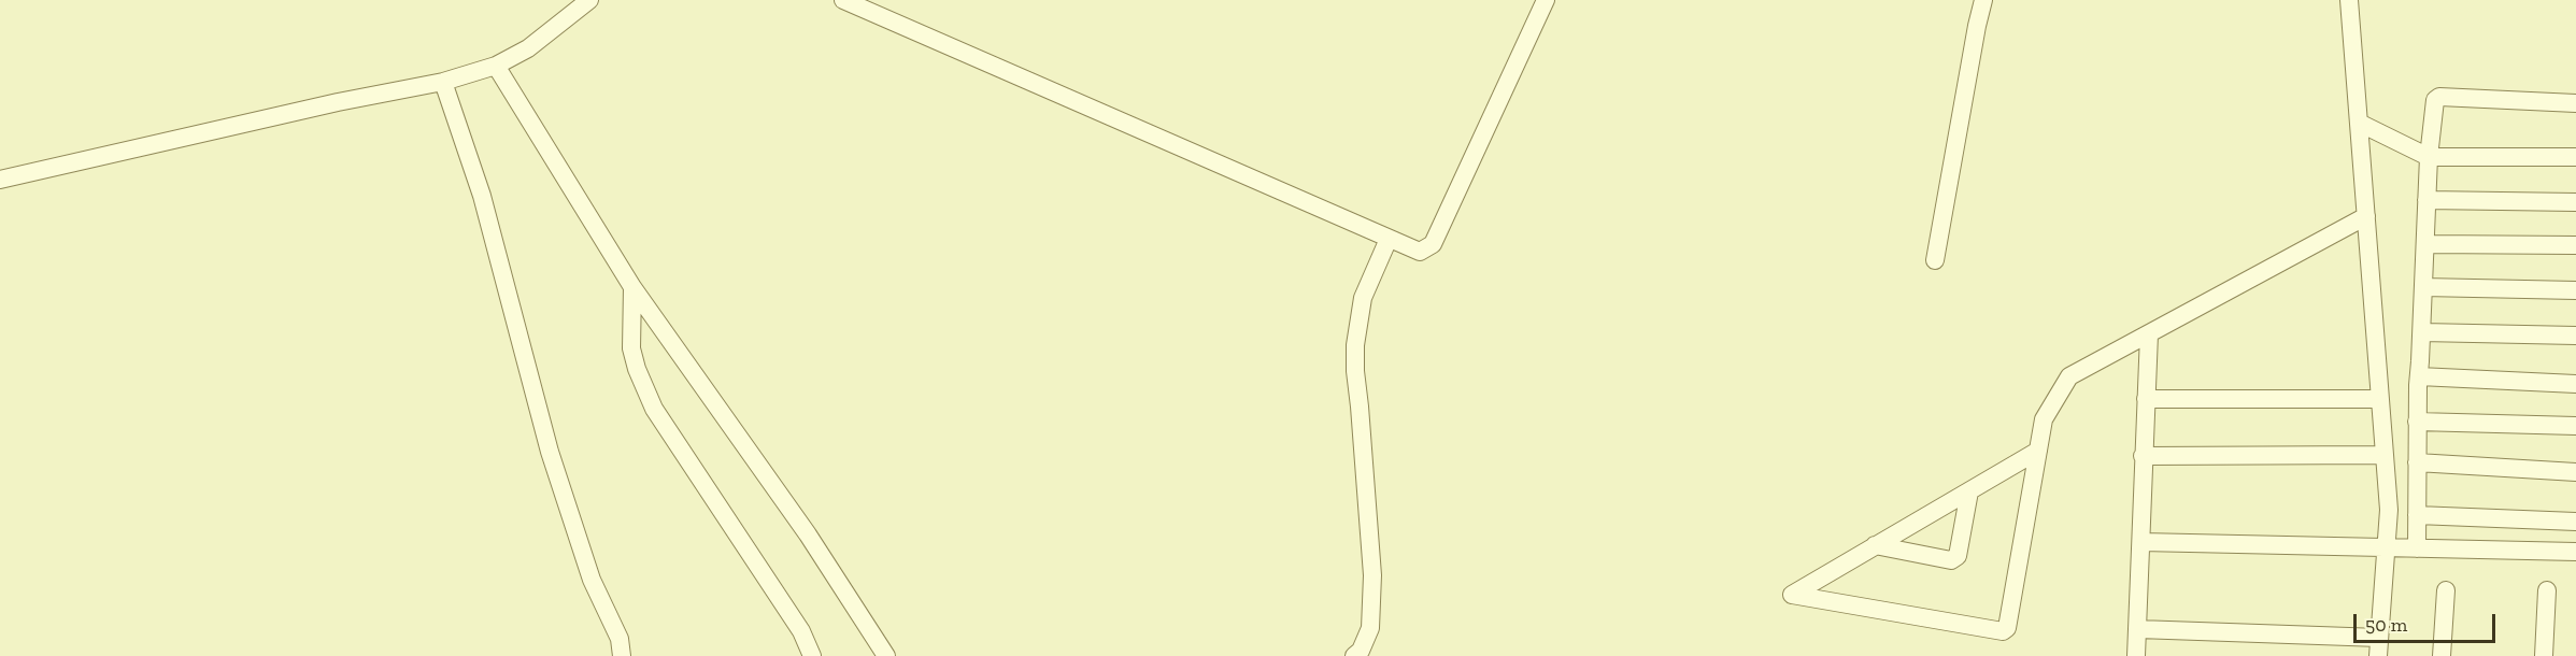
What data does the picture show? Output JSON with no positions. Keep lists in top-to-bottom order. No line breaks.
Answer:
{"scale_bar":"50 m"}
